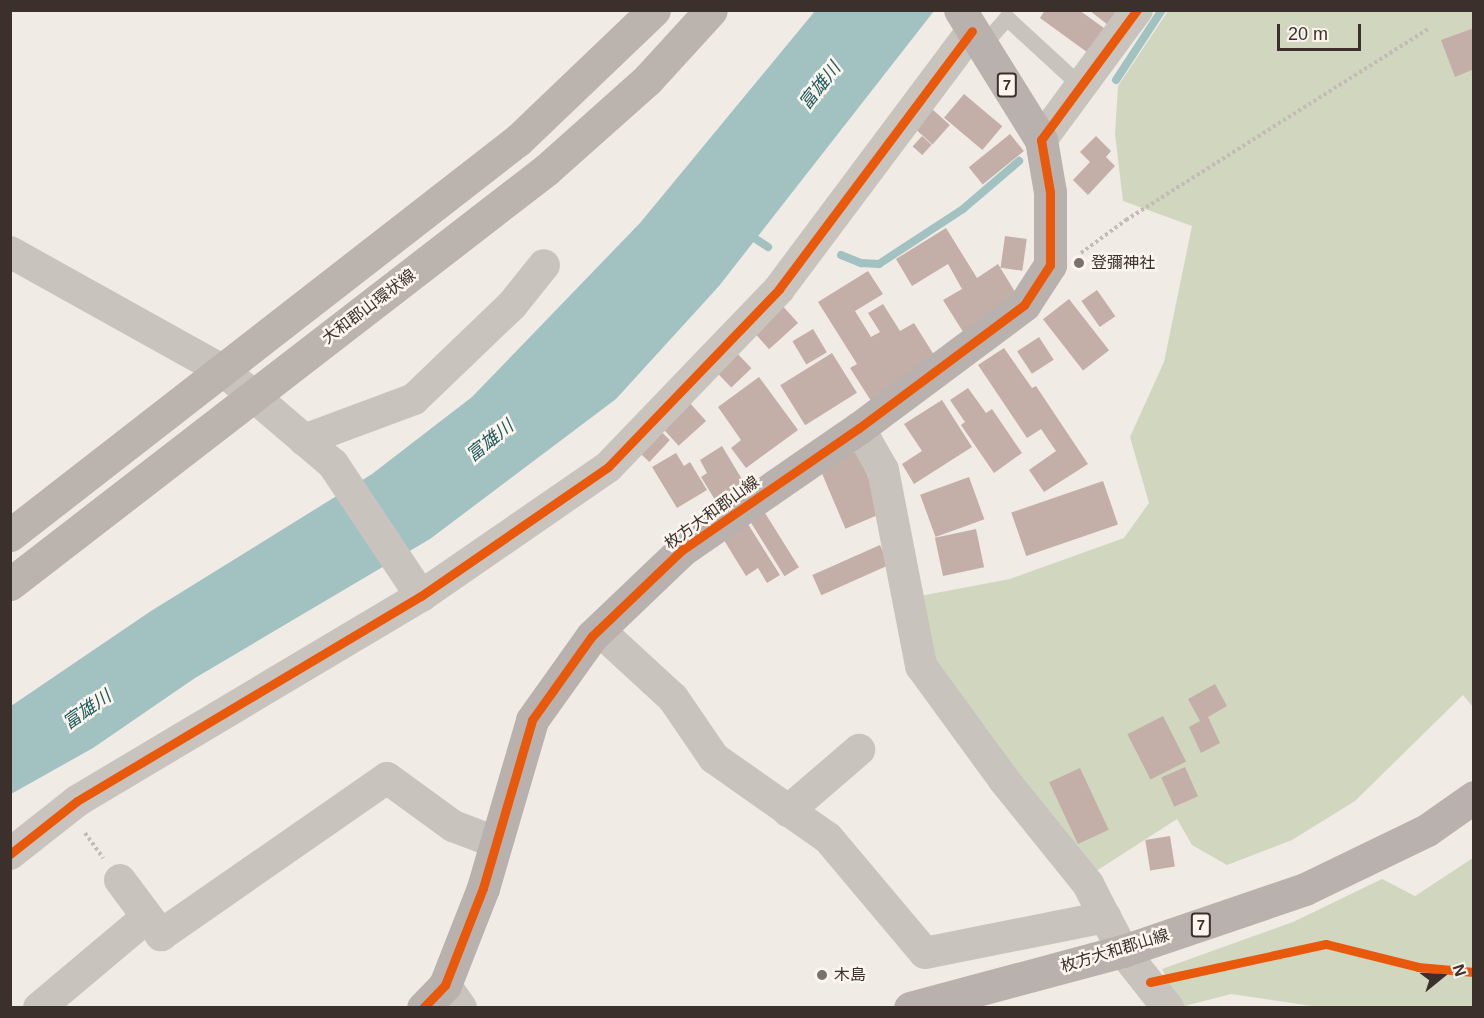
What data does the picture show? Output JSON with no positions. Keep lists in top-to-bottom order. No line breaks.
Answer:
{"streets":{"main road":["7","大和郡山環状線","枚方大和郡山線"]},"water":["富雄川"],"places":["登彌神社","木島"],"scale_bar":"20 m","north":"right"}
